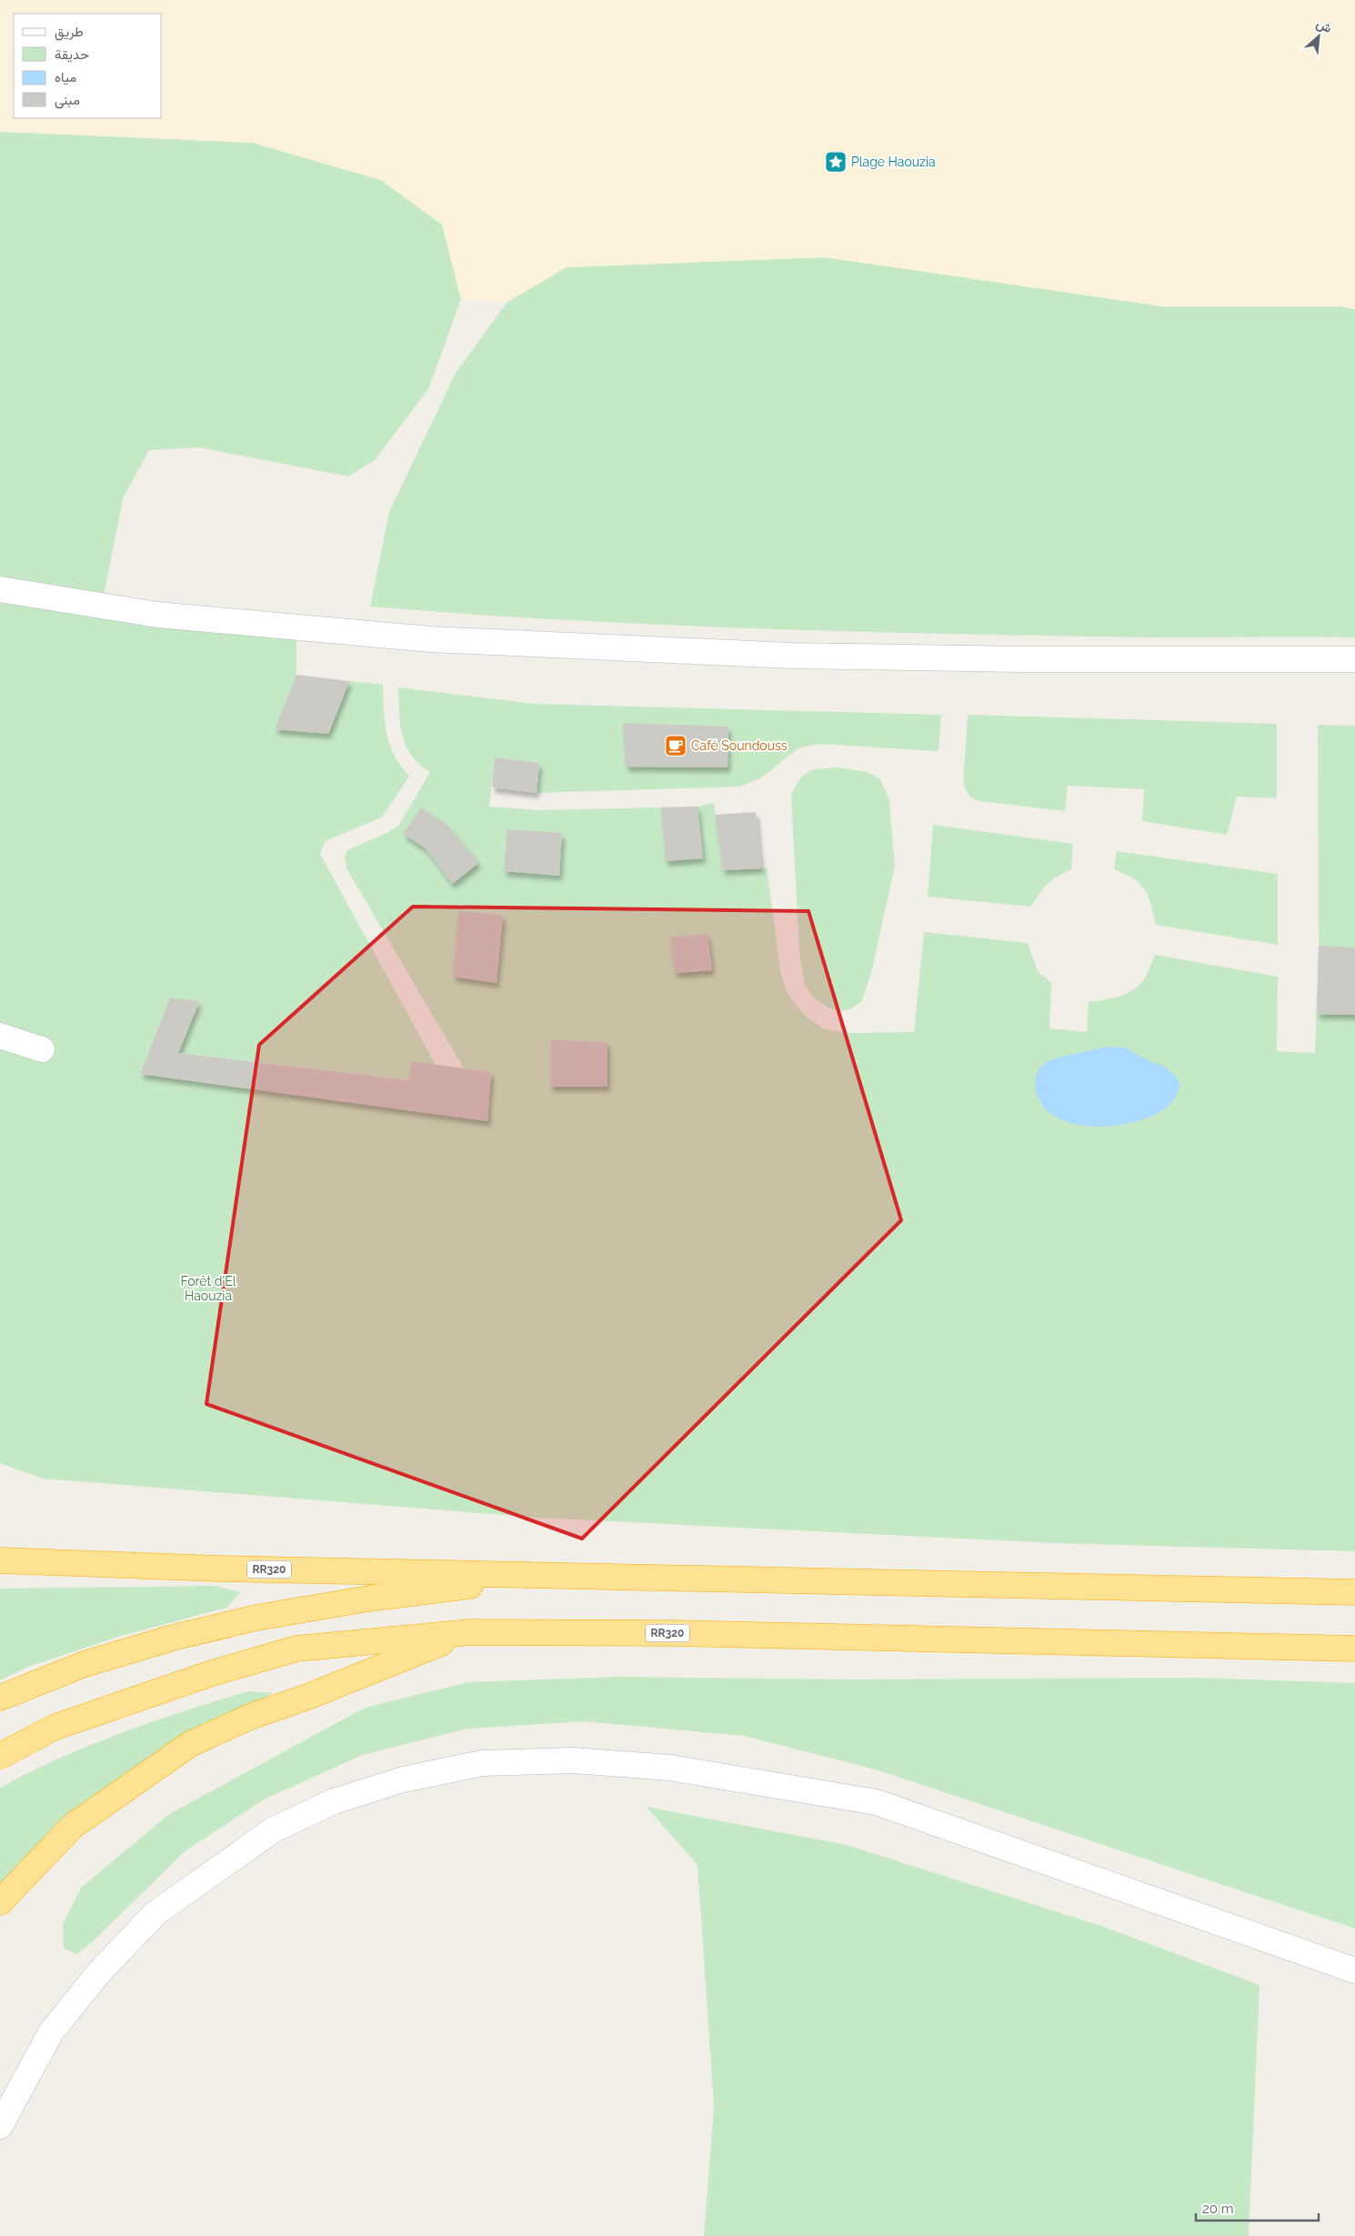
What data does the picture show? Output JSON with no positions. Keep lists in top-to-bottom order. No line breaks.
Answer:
{"streets":{"highway":["RR320"]},"parks":["Forêt d'El Haouzia"],"places":{"place":["Plage Haouzia"],"cafe":["Café Soundouss"]},"legend":["طريق","حديقة","مياه","مبنى"],"scale_bar":"20 m","north":"top right"}
